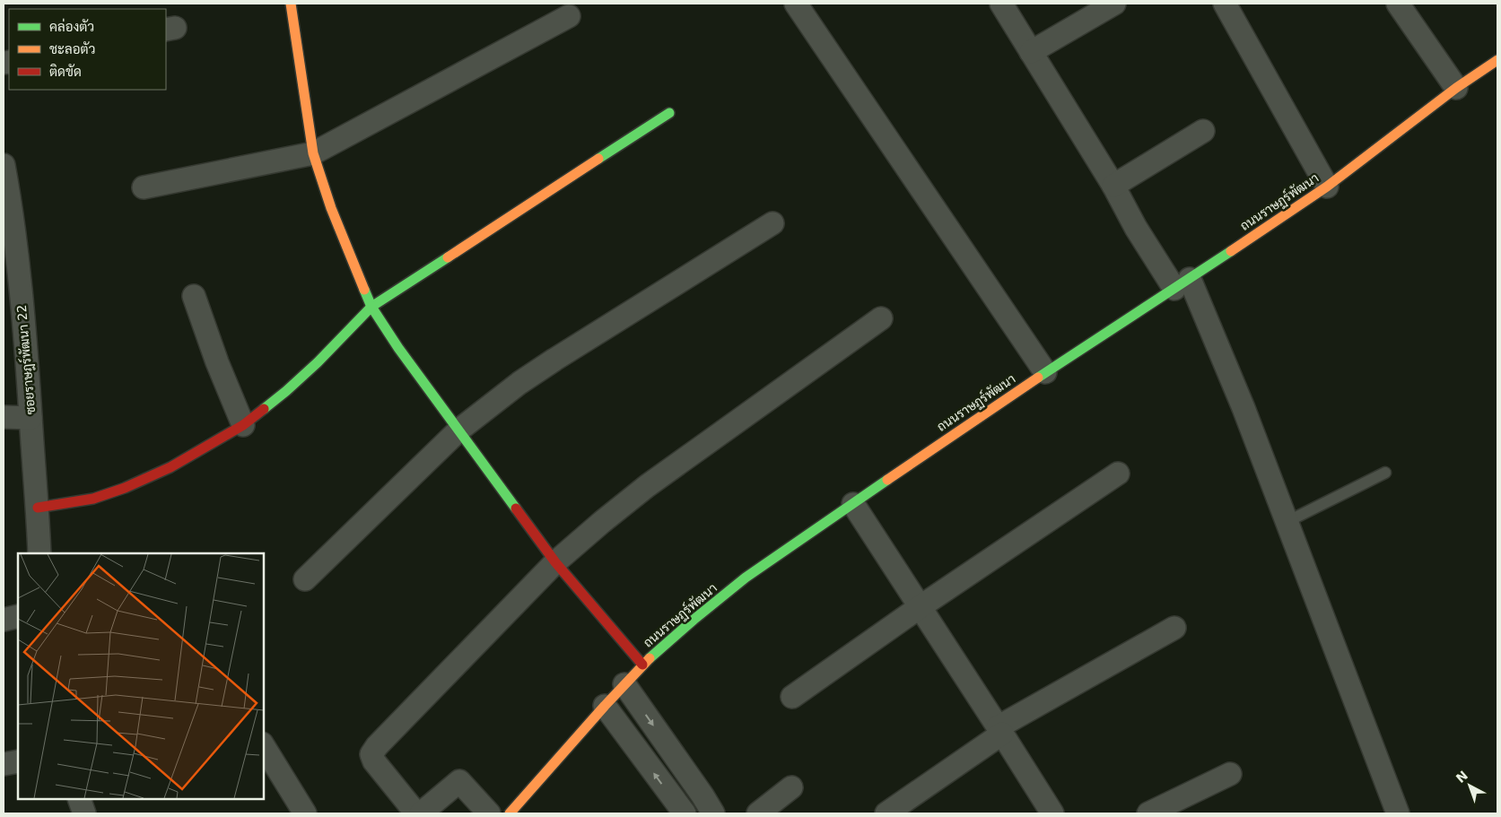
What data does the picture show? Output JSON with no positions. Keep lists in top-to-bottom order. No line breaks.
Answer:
{"streets":{"street":["ถนนราษฏร์พัฒนา","ซอยราษฎร์พัฒนา 22"]},"legend":["คล่องตัว","ชะลอตัว","ติดขัด"],"north":"top left"}
